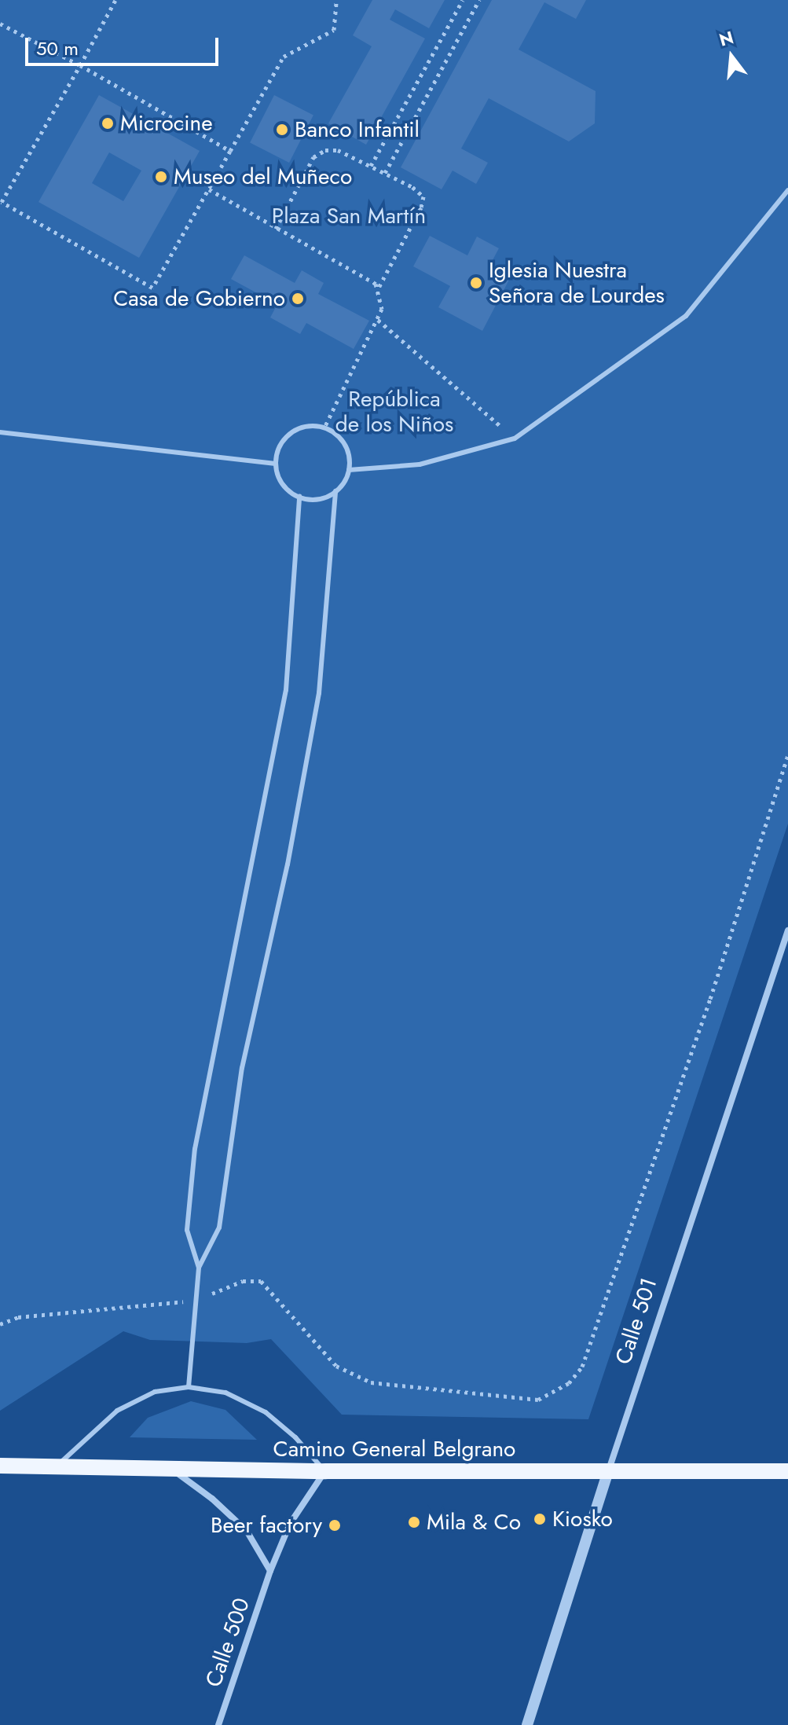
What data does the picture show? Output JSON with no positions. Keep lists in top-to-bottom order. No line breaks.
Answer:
{"streets":{"main road":["Camino General Belgrano"],"street":["Calle 501","Calle 500"]},"crossings":[["Calle 501","Camino General Belgrano"],["Camino General Belgrano","Calle 500"]],"parks":["Plaza San Martín","República de los Niños"],"places":["Microcine","Banco Infantil","Museo del Muñeco","Iglesia Nuestra Señora de Lourdes","Casa de Gobierno","Kiosko","Mila & Co","Beer factory"],"scale_bar":"50 m","north":"top"}
